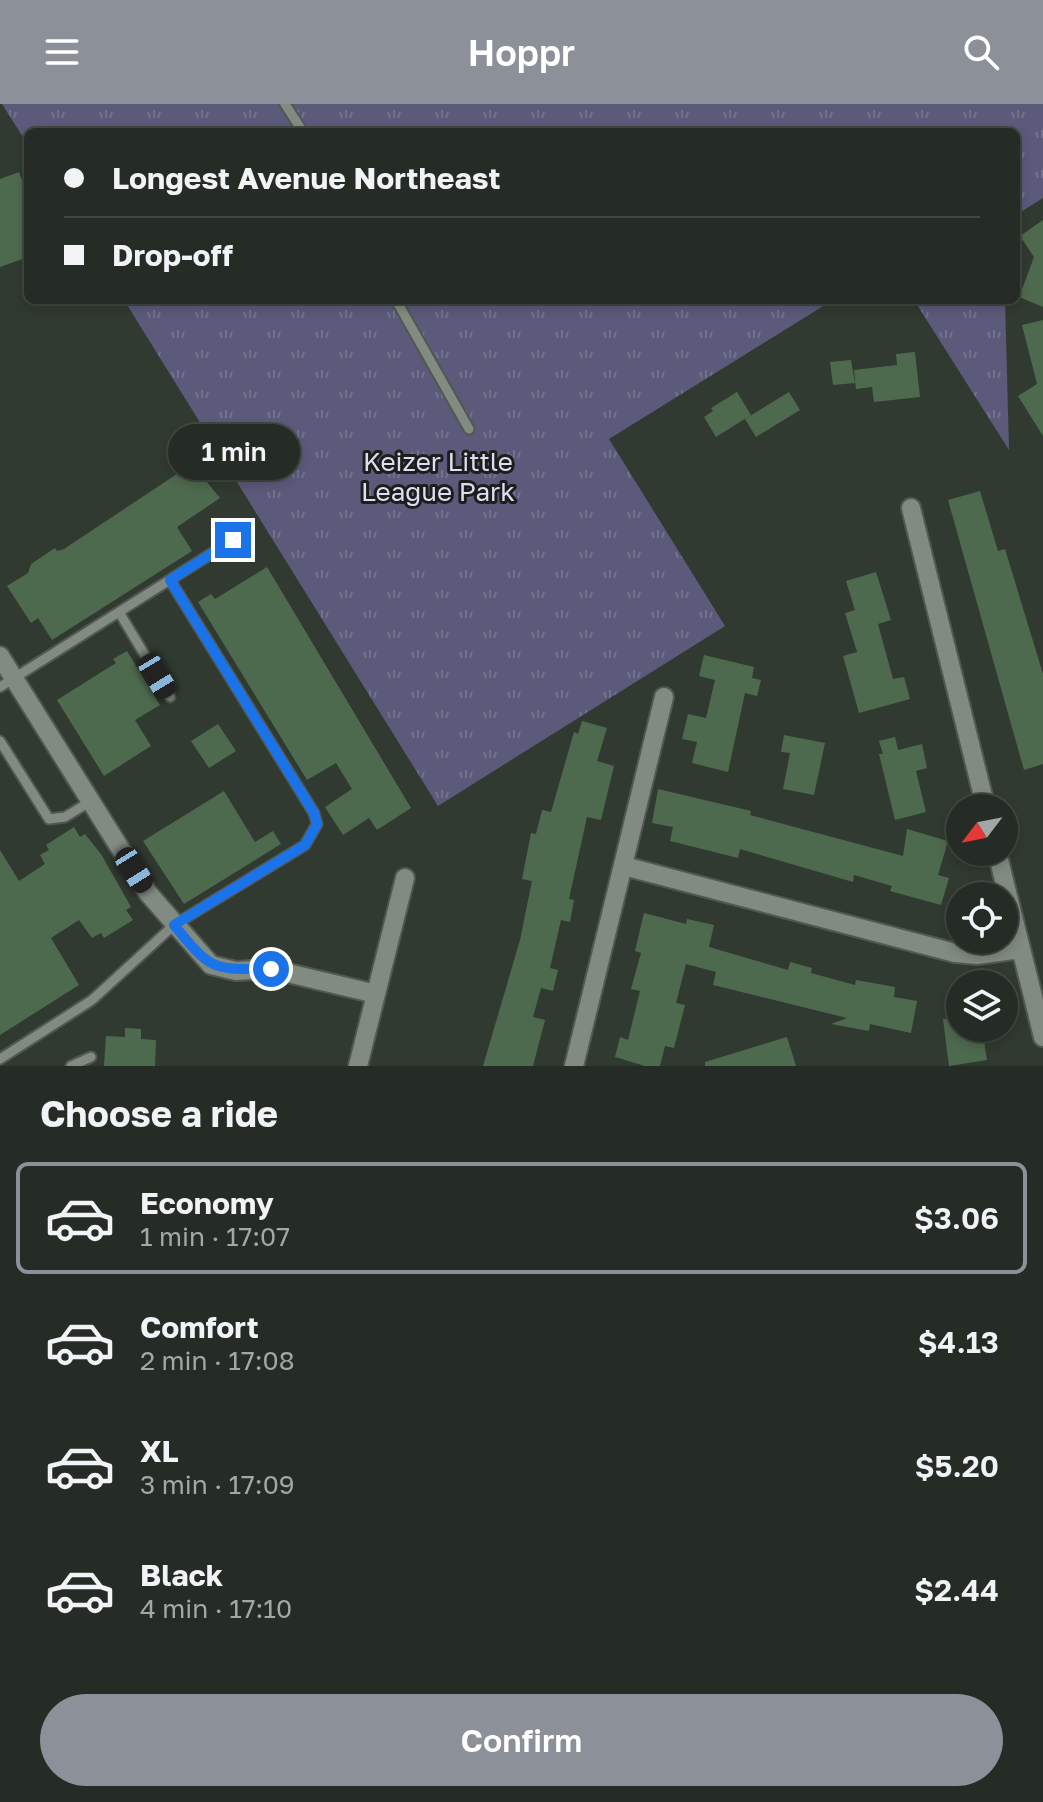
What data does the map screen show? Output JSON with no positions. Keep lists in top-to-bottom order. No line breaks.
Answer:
{"parks":["Keizer Little League Park"],"north":"bottom left","page":{"header":"Hoppr","banner":["Longest Avenue Northeast","Drop-off"],"bubble":"1 min","heading":"Choose a ride","list":[{"name":"Economy","note":"1 min · 17:07","value":"$3.06"},{"name":"Comfort","note":"2 min · 17:08","value":"$4.13"},{"name":"XL","note":"3 min · 17:09","value":"$5.20"},{"name":"Black","note":"4 min · 17:10","value":"$2.44"}],"buttons":"Confirm"}}
